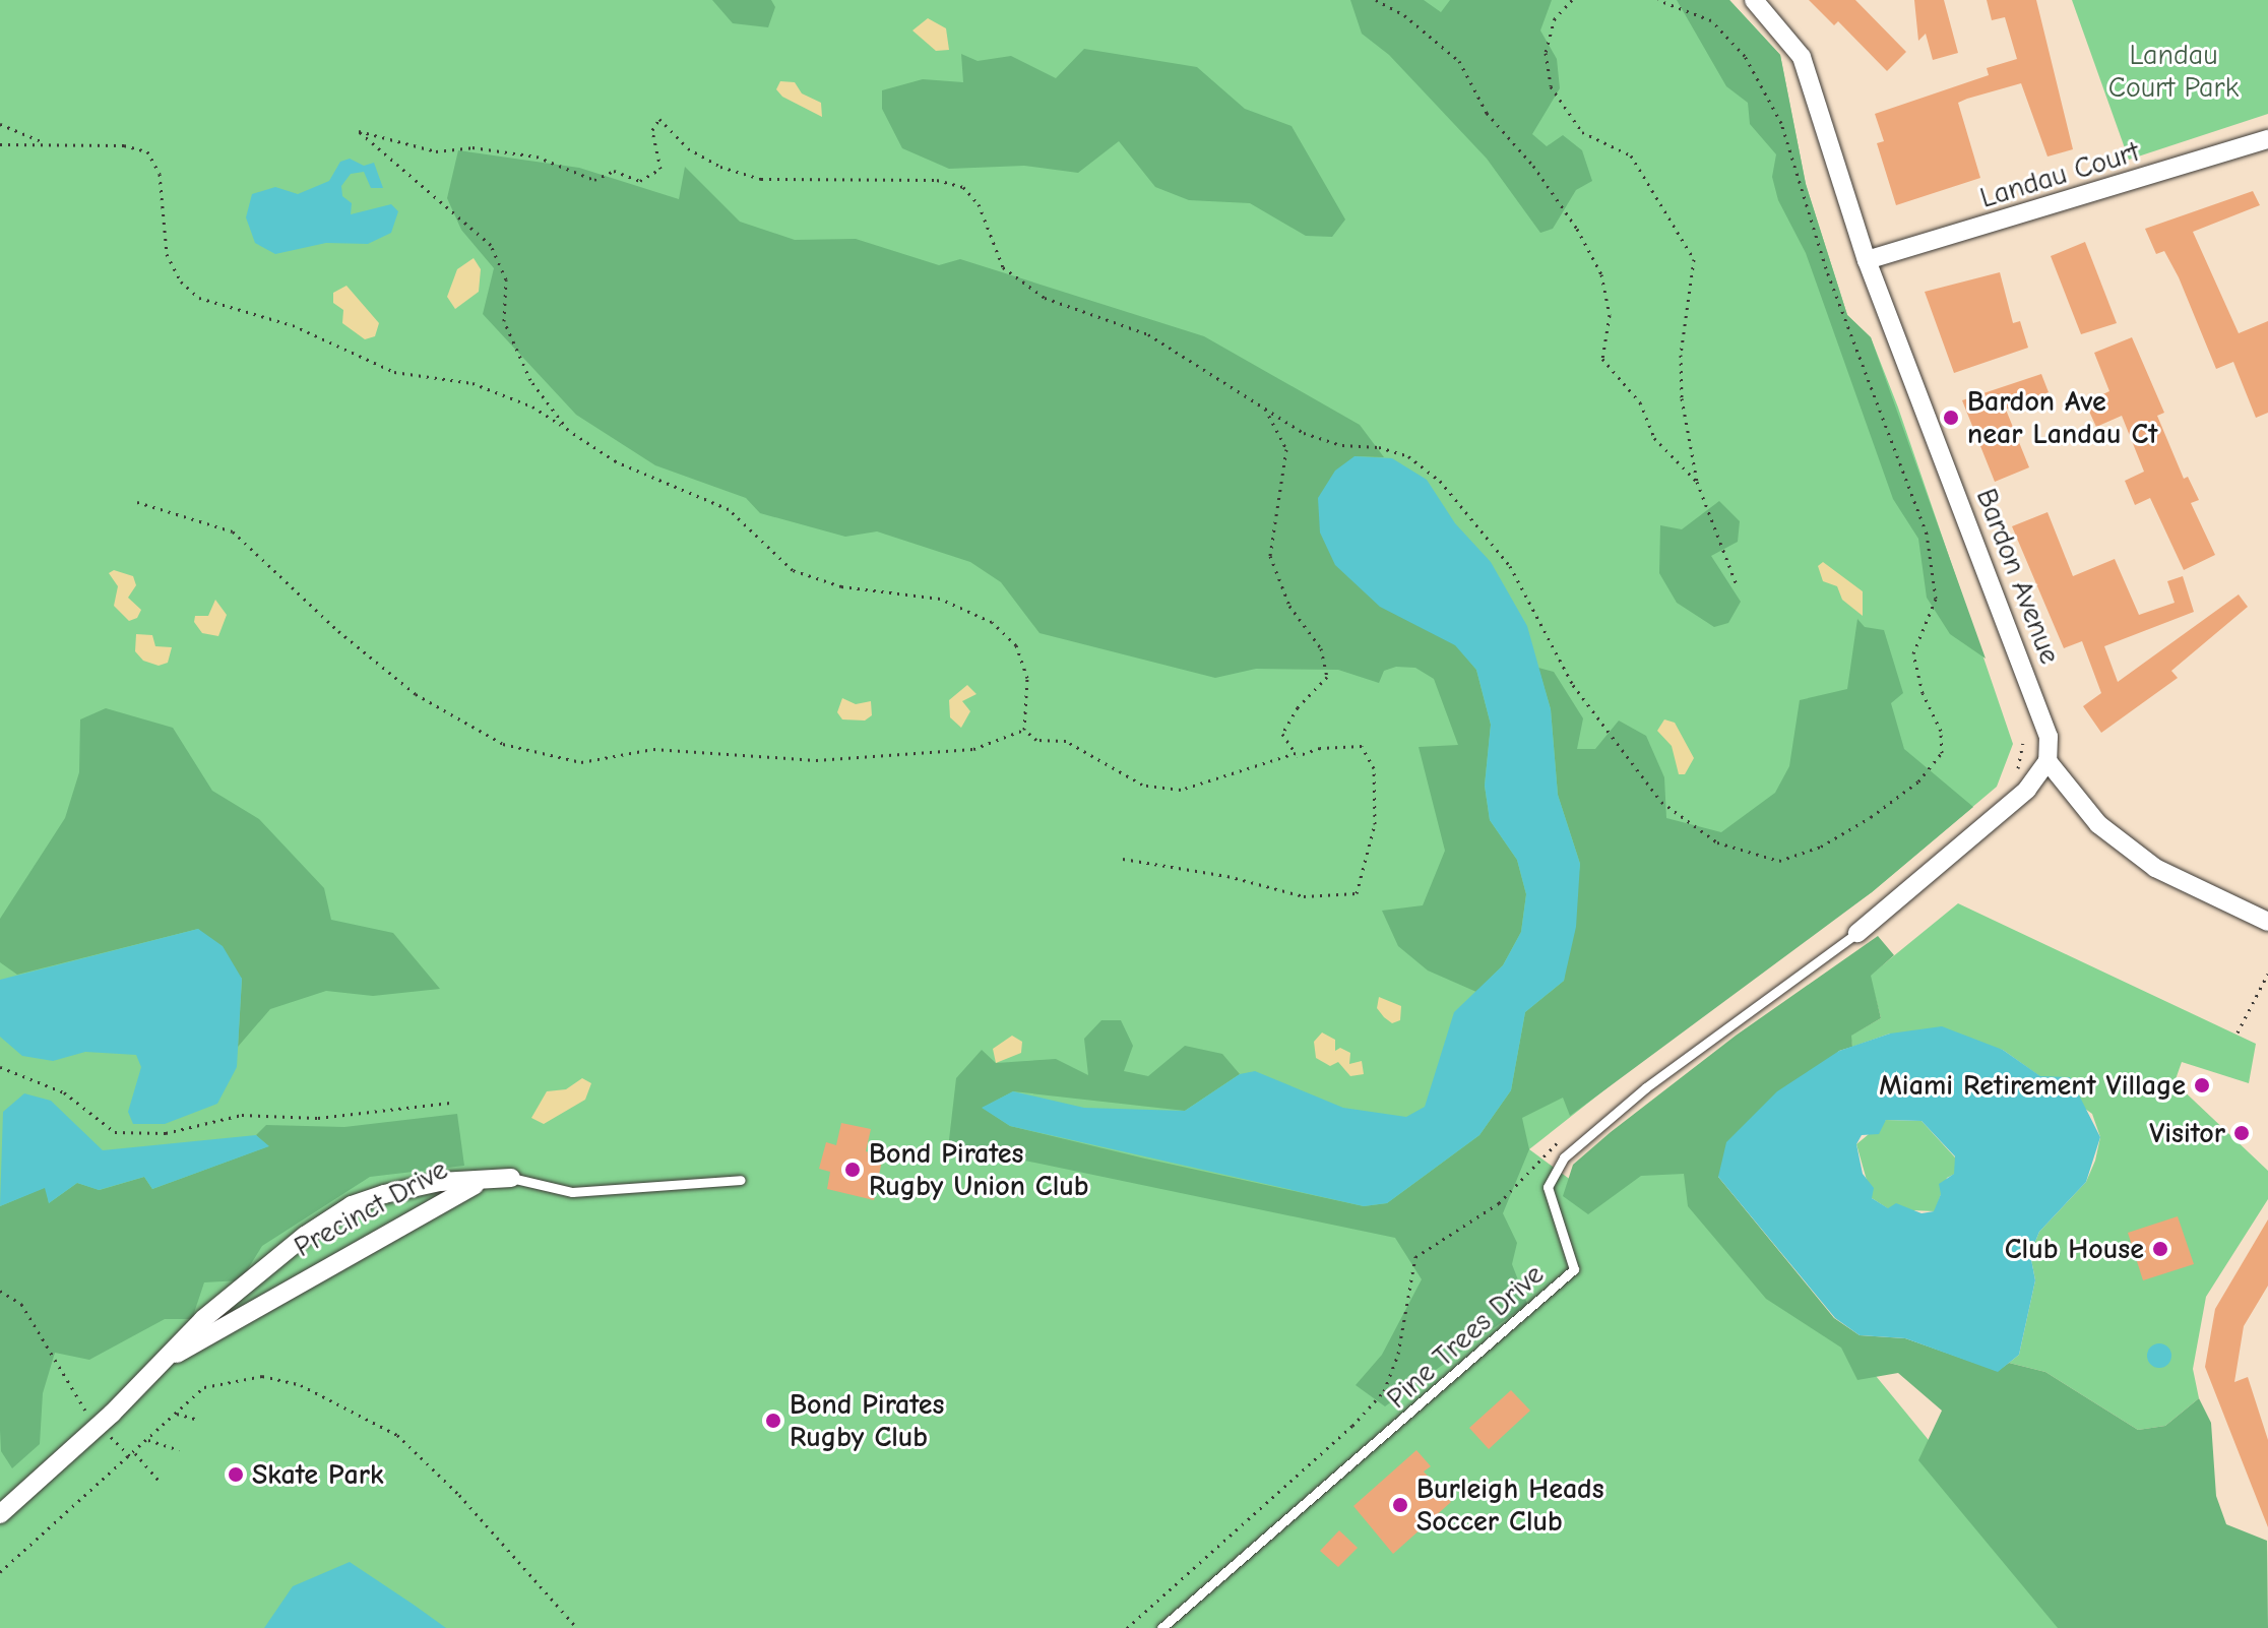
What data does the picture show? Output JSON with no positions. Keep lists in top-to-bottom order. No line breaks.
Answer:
{"streets":{"street":["Landau Court","Bardon Avenue","Precinct Drive"],"lane":["Pine Trees Drive"]},"crossings":[["Landau Court","Bardon Avenue"]],"parks":["Landau Court Park"],"places":["Bardon Ave near Landau Ct","Miami Retirement Village","Visitor","Bond Pirates Rugby Union Club","Club House","Bond Pirates Rugby Club","Skate Park","Burleigh Heads Soccer Club"]}
